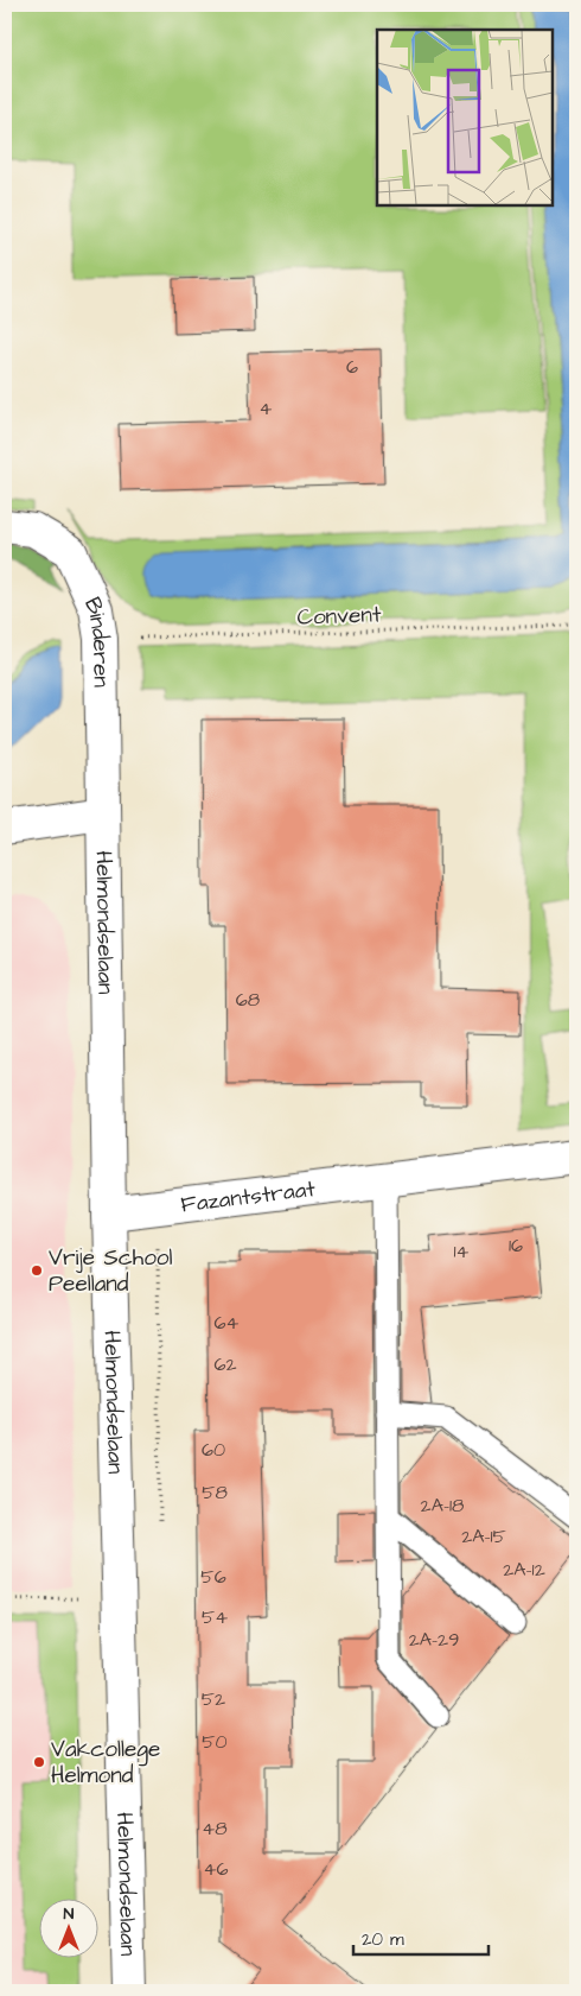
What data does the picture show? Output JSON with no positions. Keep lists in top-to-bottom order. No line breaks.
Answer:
{"streets":{"street":["Binderen","Helmondselaan","Fazantstraat"],"path":["Convent"]},"crossings":[["Convent","Binderen"],["Binderen","Helmondselaan"],["Helmondselaan","Fazantstraat"]],"places":["Vrije School Peelland","Vakcollege Helmond"],"house_numbers":["6","4","68","16","14","64","62","60","58","2A-18","2A-15","2A-12","56","54","2A-29","52","50","48","46"],"scale_bar":"20 m","north":"top"}
